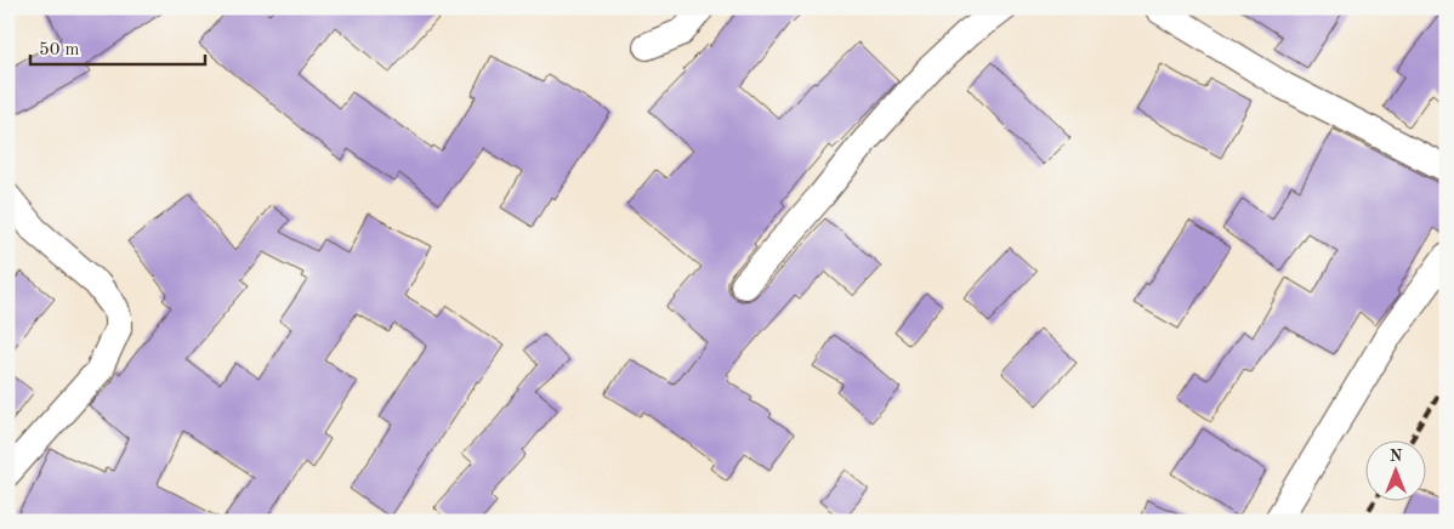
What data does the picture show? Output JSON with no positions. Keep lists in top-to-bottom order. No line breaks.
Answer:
{"scale_bar":"50 m","north":"top"}
